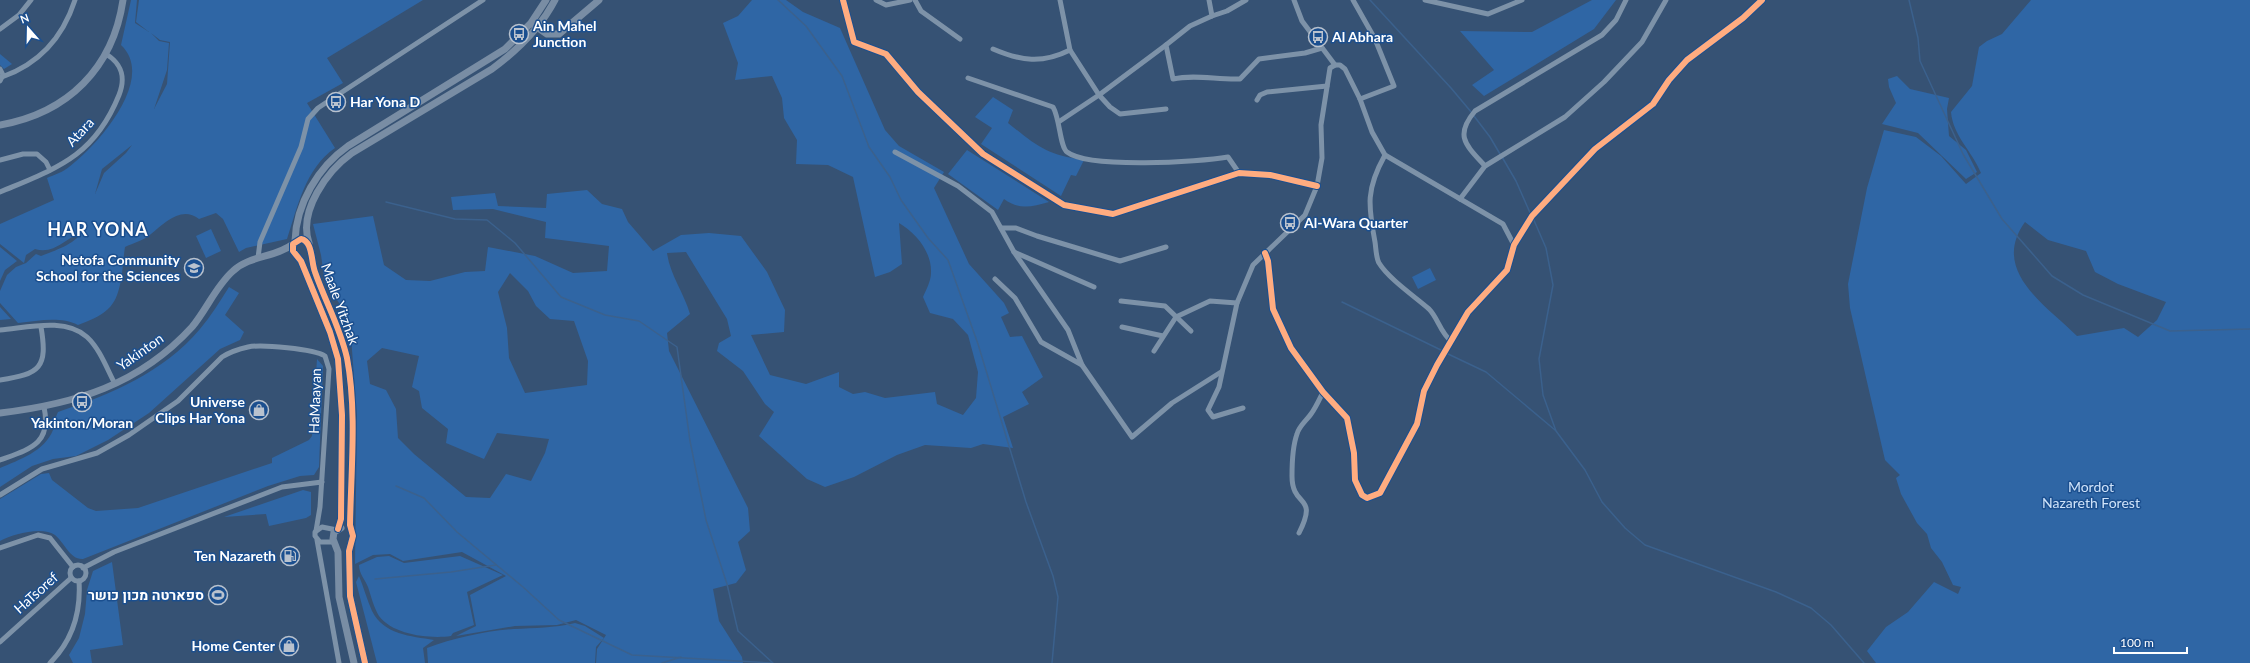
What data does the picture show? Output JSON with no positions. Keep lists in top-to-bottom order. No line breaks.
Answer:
{"streets":{"street":["Atara","Maale Yitzhak","Yakinton","HaMaayan","HaTsoref"]},"crossings":[["Maale Yitzhak","Yakinton"]],"districts":["HAR YONA"],"parks":["Mordot Nazareth Forest"],"places":{"bus stop":["Ain Mahel Junction","Al Abhara","Har Yona D","Al-Wara Quarter","Yakinton/Moran"],"school or university":["Netofa Community School for the Sciences"],"shop":["Universe Clips Har Yona","Home Center"],"fuel station":["Ten Nazareth"],"sports":["ספארטה מכון כושר"]},"scale_bar":"100 m","north":"top"}
